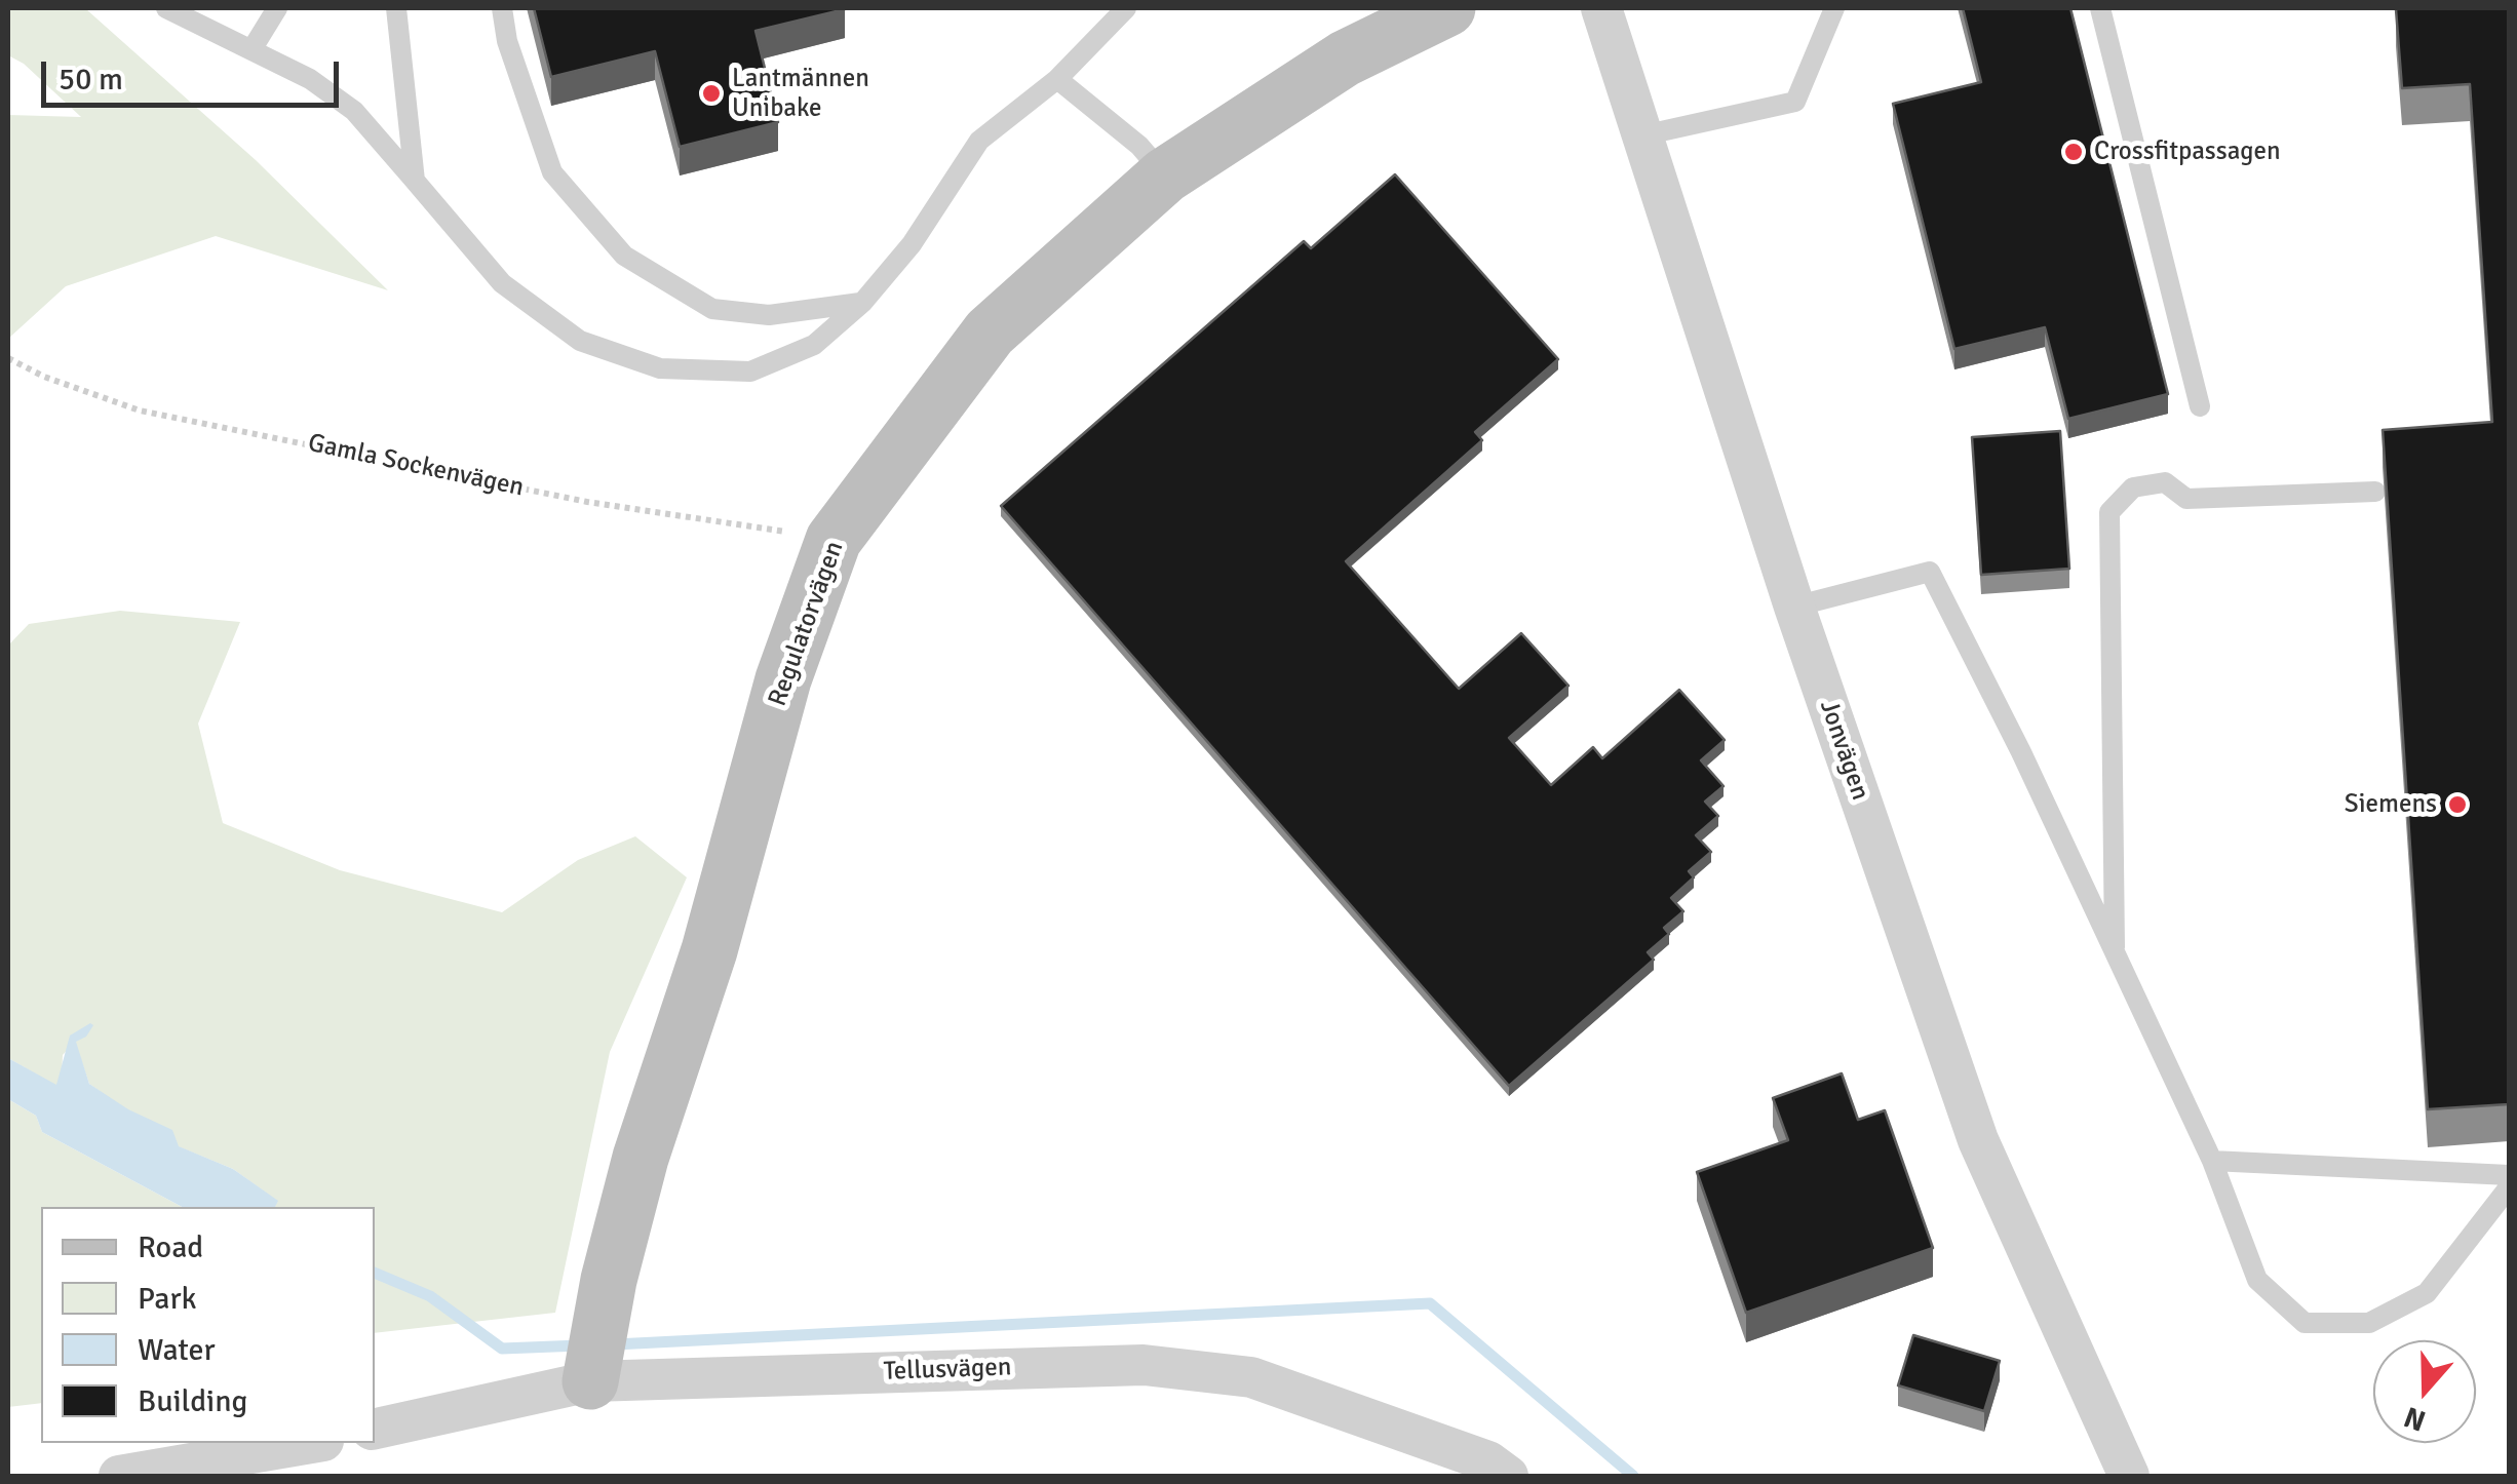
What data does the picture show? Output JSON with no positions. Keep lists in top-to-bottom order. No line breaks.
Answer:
{"streets":{"street":["Regulatorvägen","Jonvägen","Tellusvägen"],"path":["Gamla Sockenvägen"]},"crossings":[["Gamla Sockenvägen","Regulatorvägen"],["Regulatorvägen","Tellusvägen"]],"places":["Lantmännen Unibake","Crossfitpassagen","Siemens"],"legend":["Road","Park","Water","Building"],"scale_bar":"50 m","north":"bottom"}
